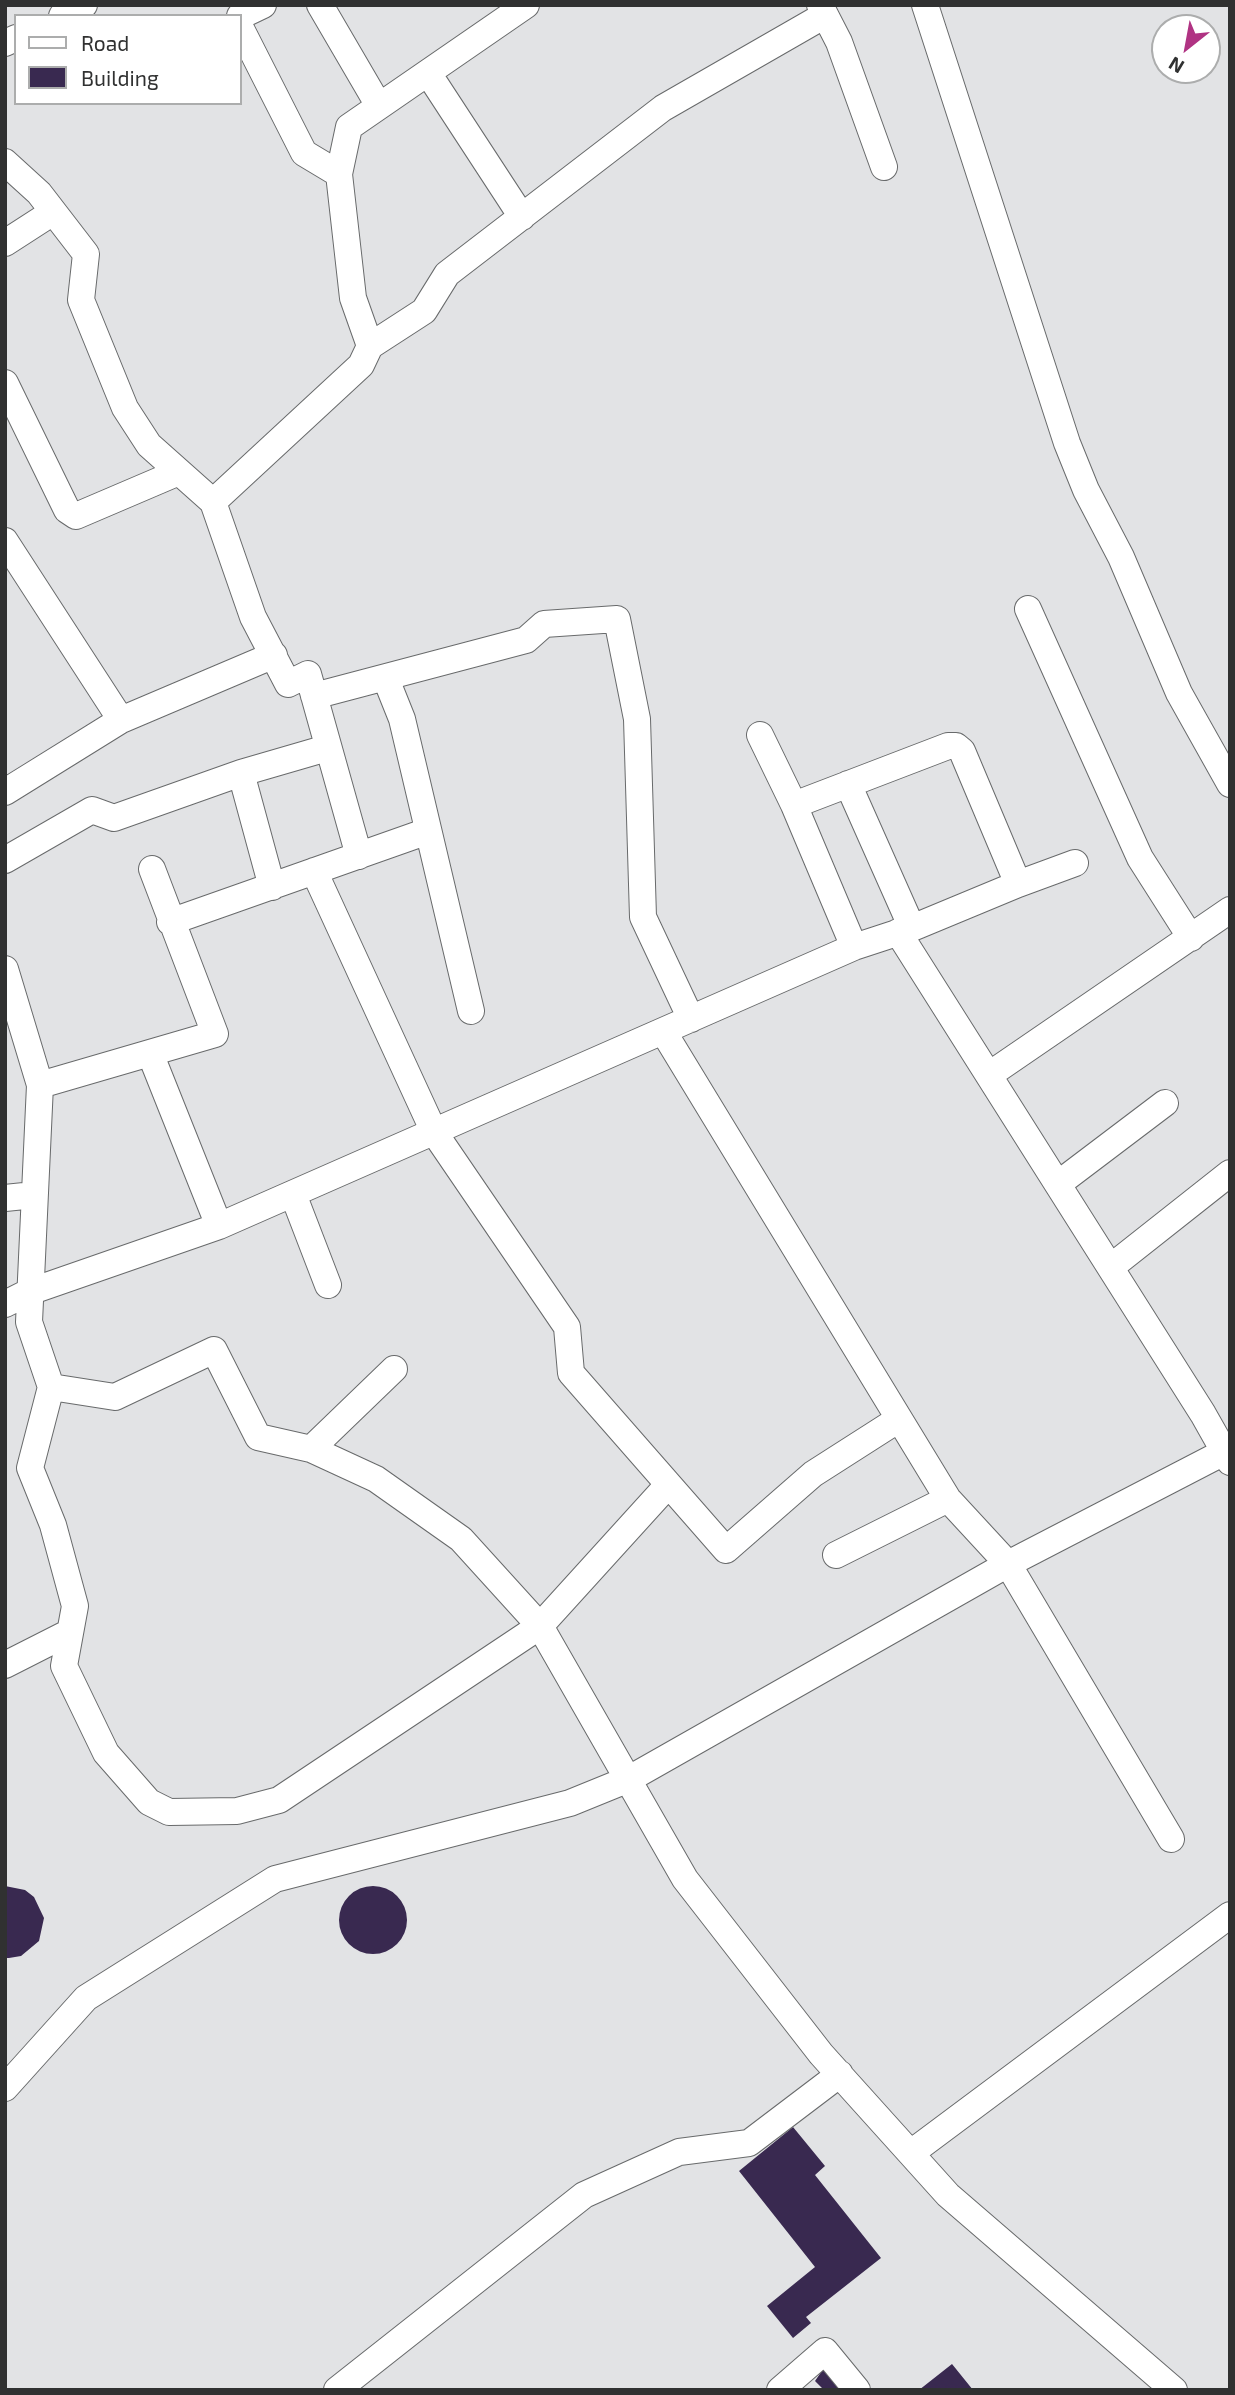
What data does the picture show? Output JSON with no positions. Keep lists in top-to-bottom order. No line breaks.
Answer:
{"legend":["Road","Building"],"north":"bottom left"}
